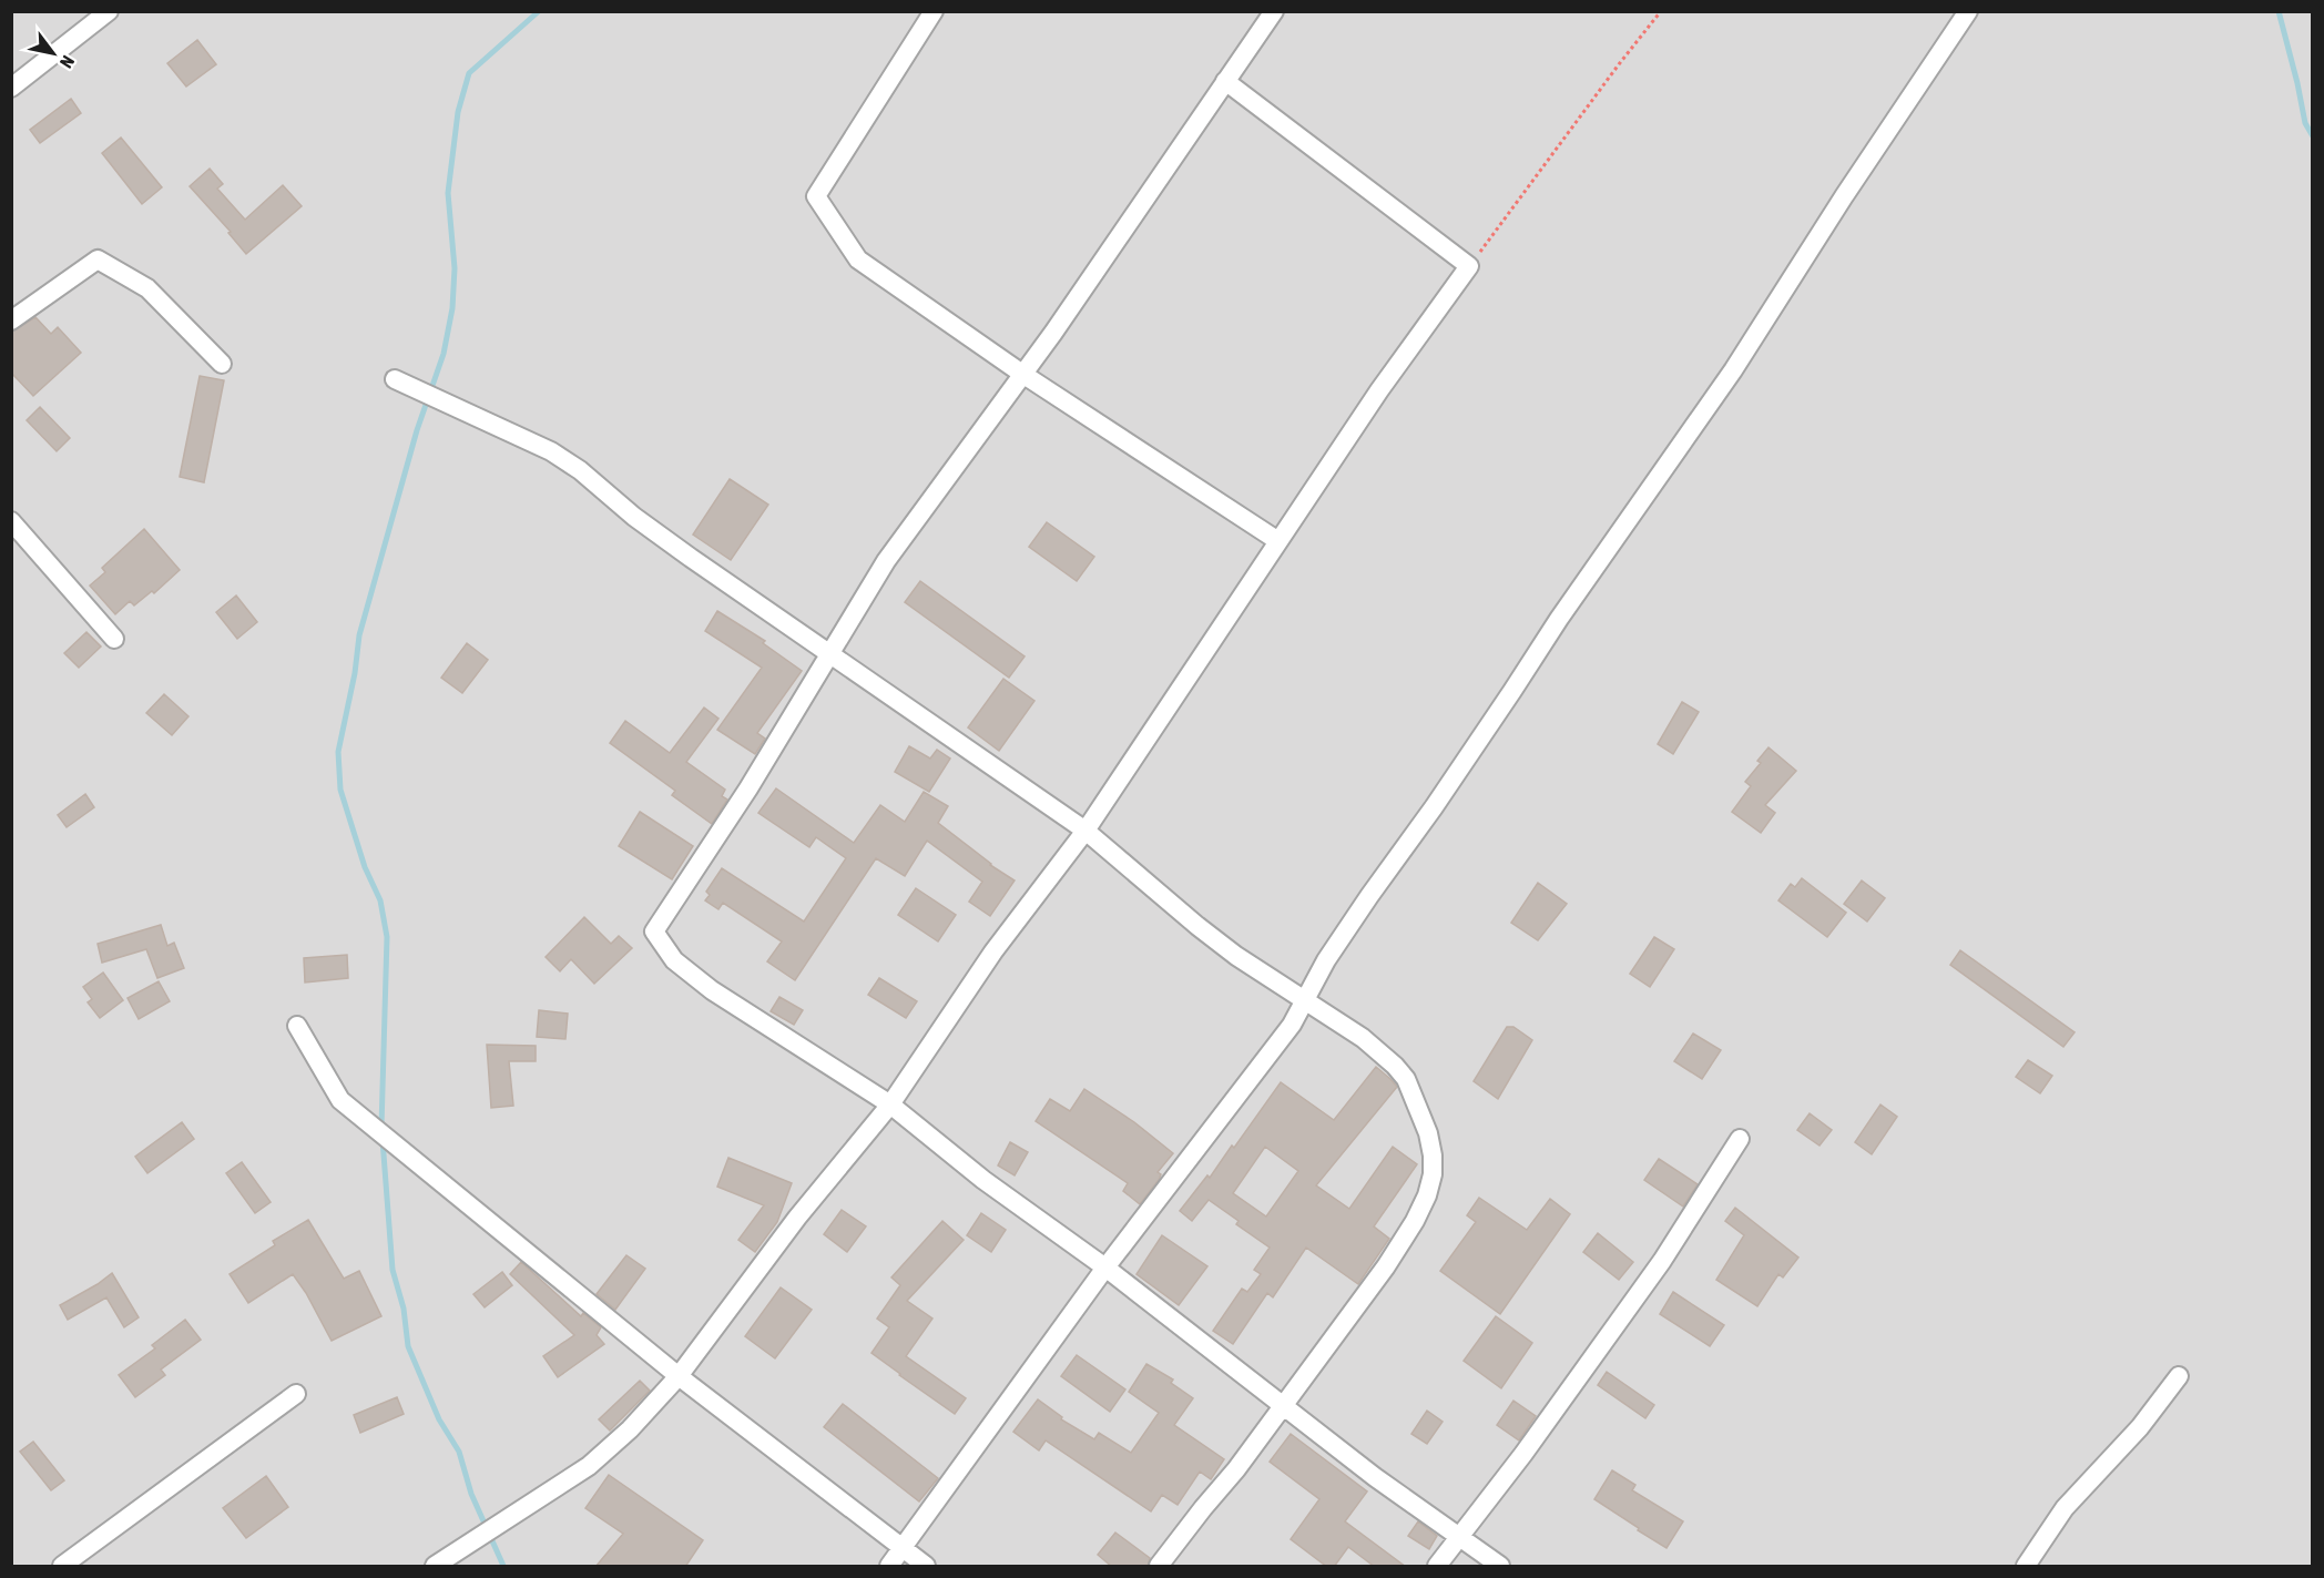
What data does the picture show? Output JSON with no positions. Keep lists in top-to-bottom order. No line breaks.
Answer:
{"north":"bottom right"}
